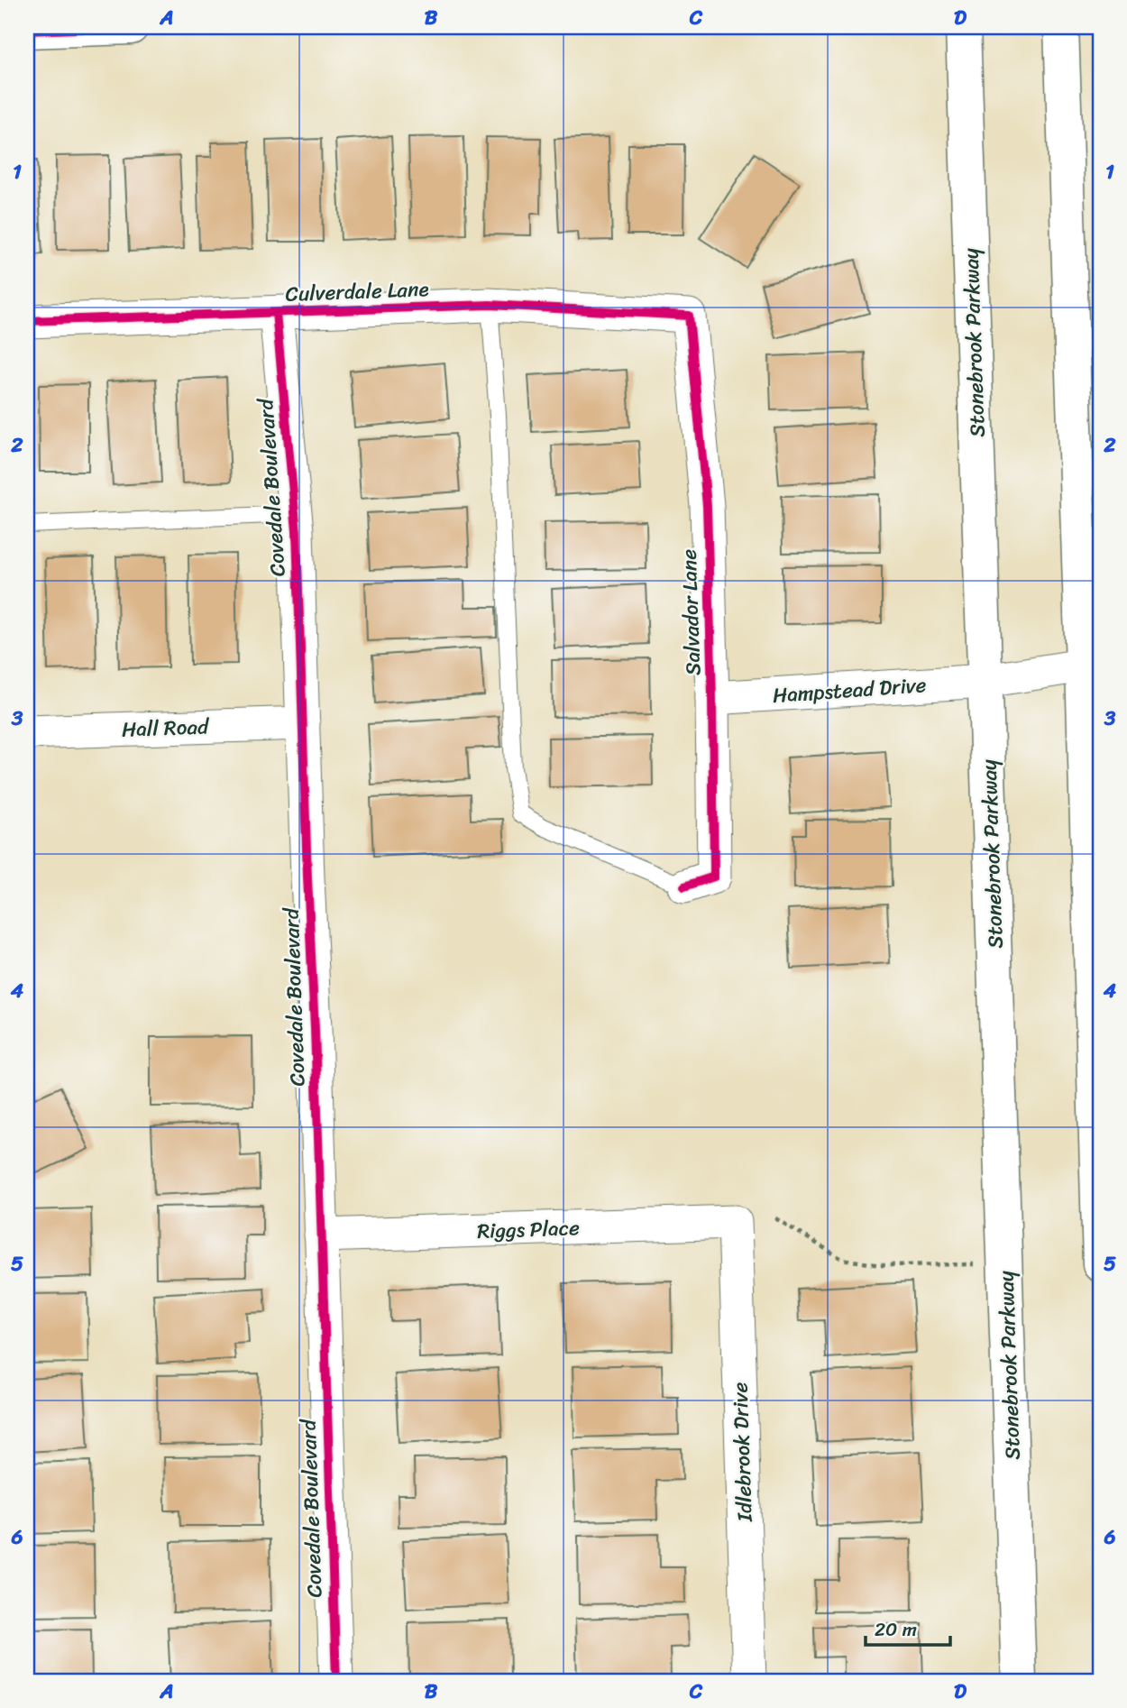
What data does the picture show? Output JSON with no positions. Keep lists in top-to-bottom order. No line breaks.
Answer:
{"streets":{"main road":["Stonebrook Parkway"],"street":["Culverdale Lane","Covedale Boulevard","Salvador Lane","Hampstead Drive","Hall Road","Riggs Place","Idlebrook Drive"]},"crossings":[["Culverdale Lane","Covedale Boulevard"],["Culverdale Lane","Salvador Lane"],["Stonebrook Parkway","Hampstead Drive"],["Covedale Boulevard","Hall Road"],["Covedale Boulevard","Riggs Place"],["Salvador Lane","Hampstead Drive"],["Riggs Place","Idlebrook Drive"]],"scale_bar":"20 m","grid":{"columns":["A","B","C","D"],"rows":["1","2","3","4","5","6"]}}
